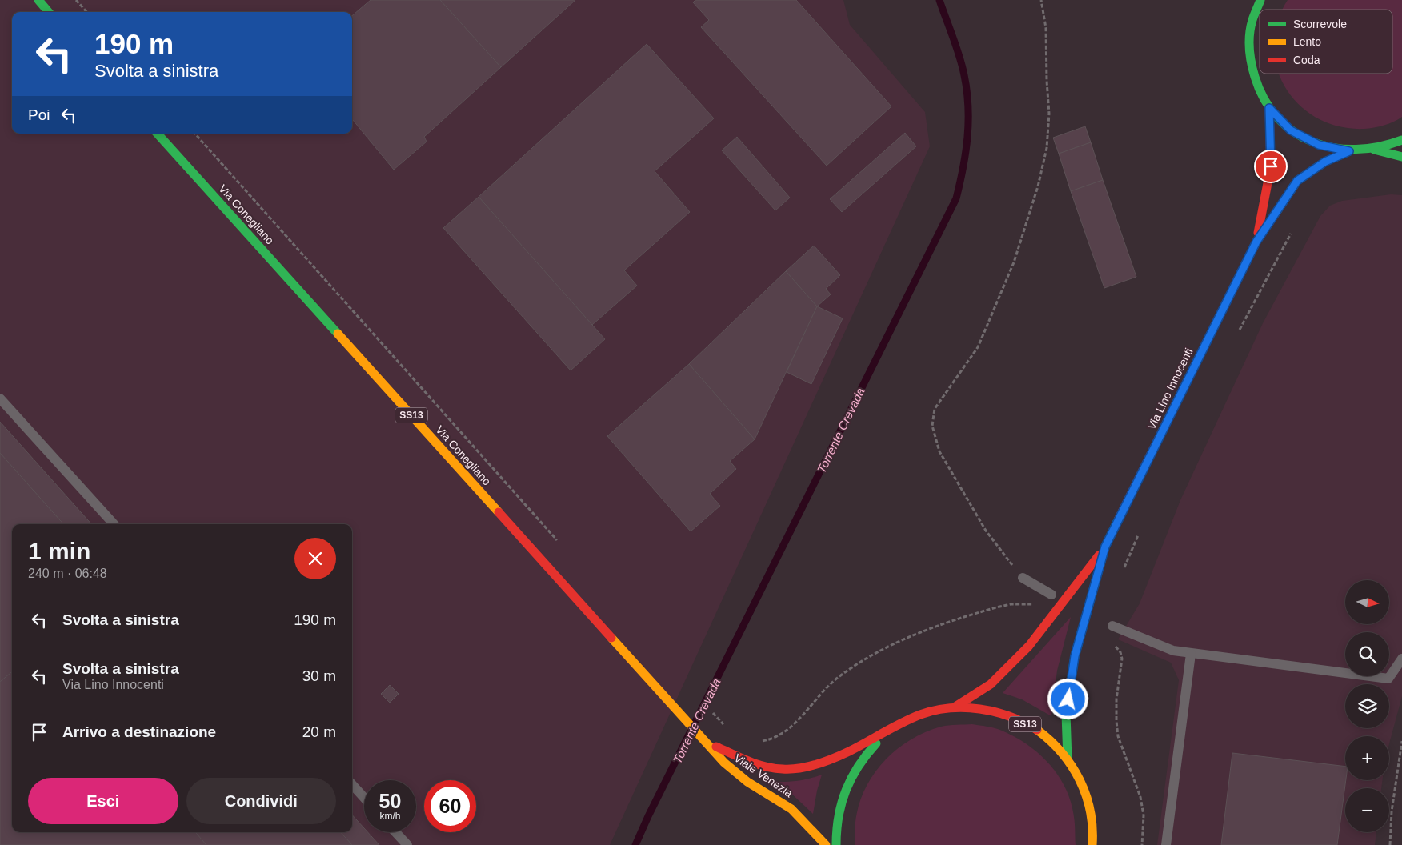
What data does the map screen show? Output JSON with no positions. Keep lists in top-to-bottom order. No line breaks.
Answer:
{"streets":{"main road":["Via Conegliano","Via Lino Innocenti","SS13","Viale Venezia"]},"crossings":[["Via Conegliano","Viale Venezia"],["Via Lino Innocenti","Viale Venezia"]],"water":["Torrente Crevada"],"legend":["Scorrevole","Lento","Coda"],"north":"right","page":{"turn":["190 m","Svolta a sinistra"],"then":"Poi","heading":["1 min","240 m · 06:48"],"map_buttons":["+","−"],"list":[{"name":"Svolta a sinistra","value":"190 m"},{"name":"Svolta a sinistra","note":"Via Lino Innocenti","value":"30 m"},{"name":"Arrivo a destinazione","value":"20 m"}],"buttons":["Esci","Condividi"],"speed":"50 km/h","limit":"60"}}
